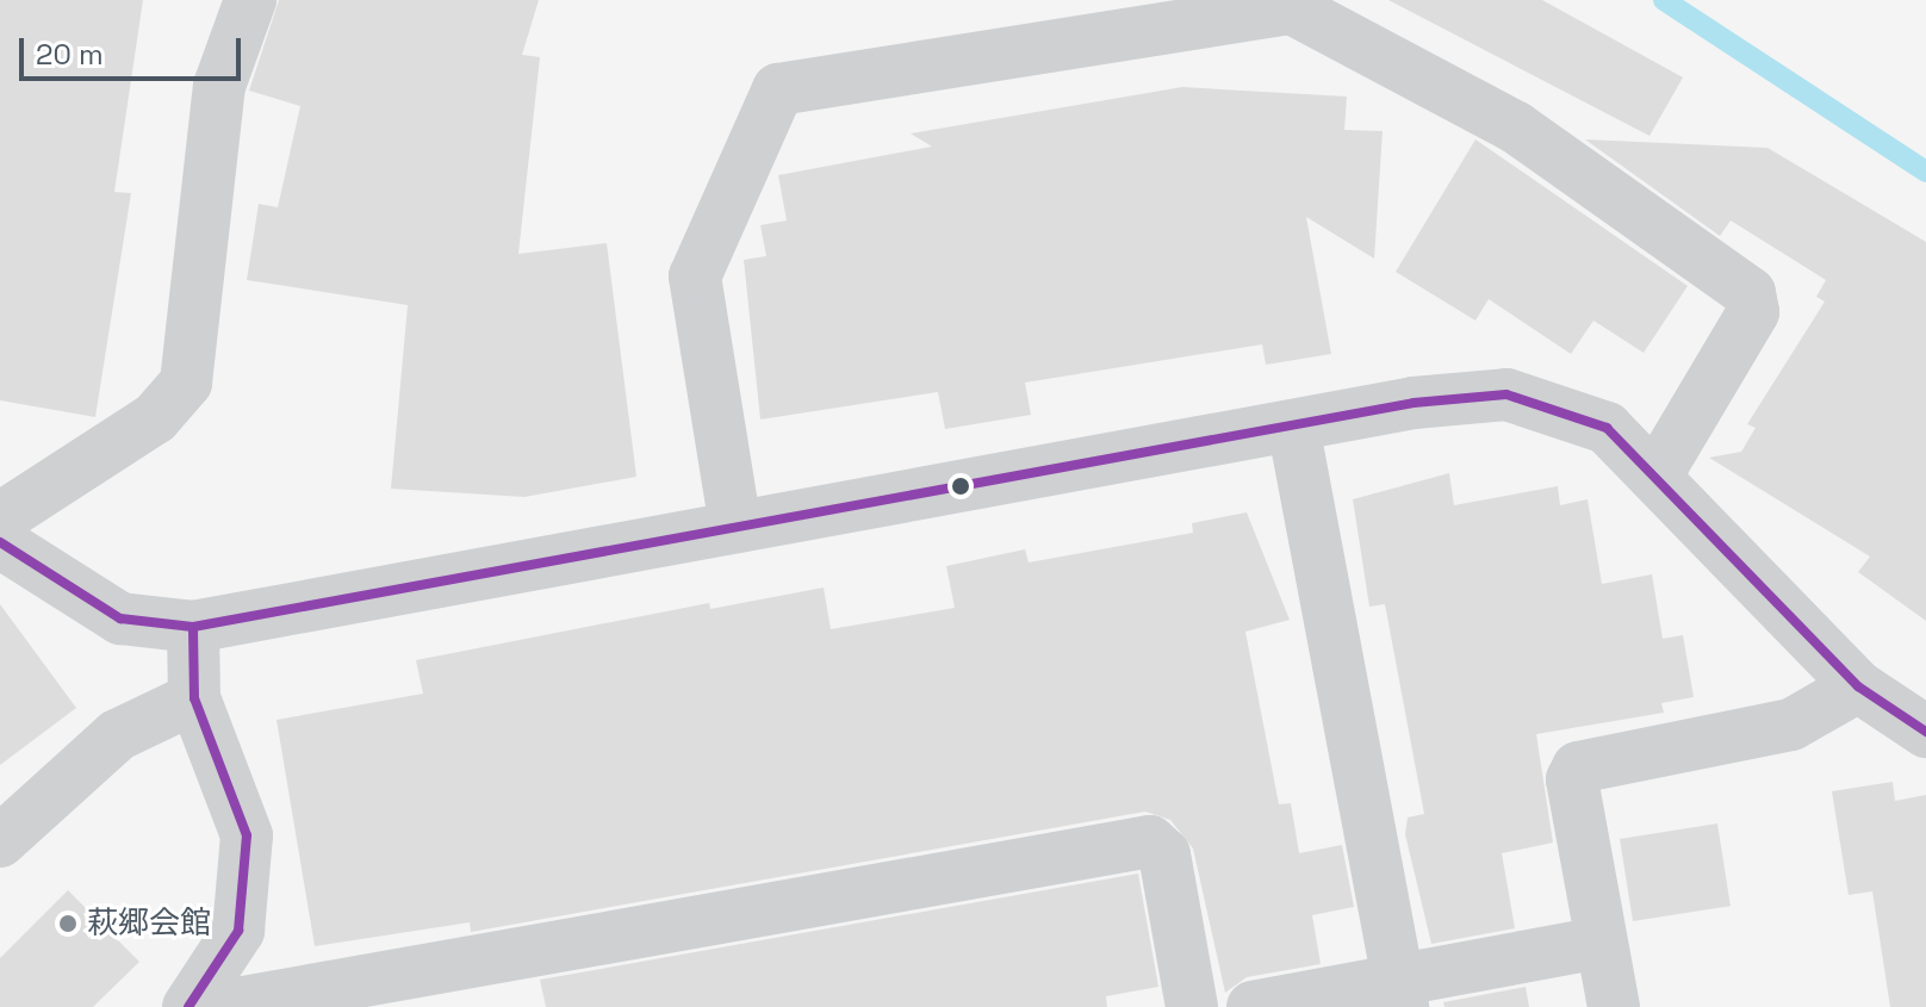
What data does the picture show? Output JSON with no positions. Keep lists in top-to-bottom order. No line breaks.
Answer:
{"places":["萩郷会館"],"scale_bar":"20 m"}
